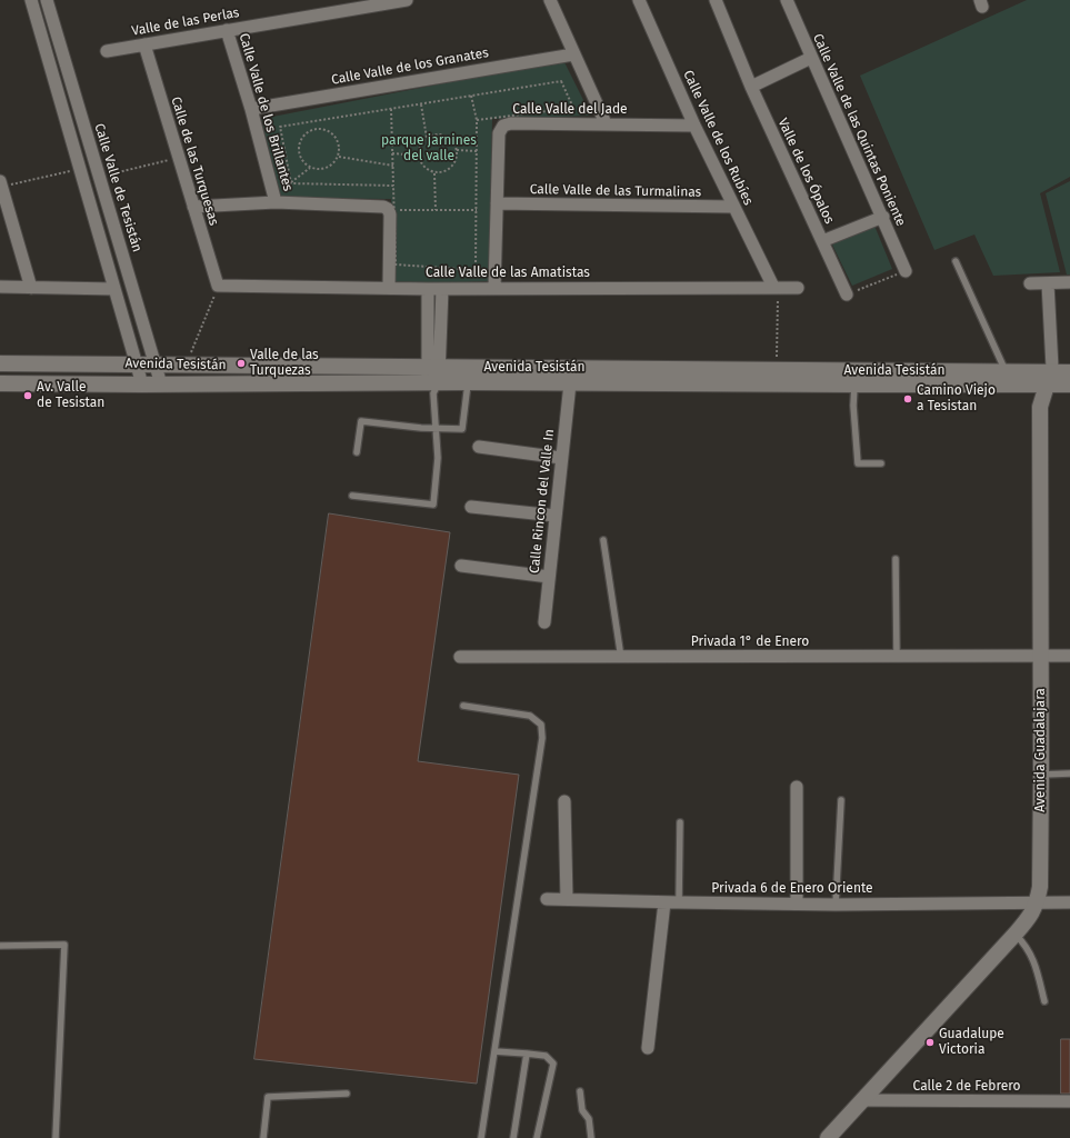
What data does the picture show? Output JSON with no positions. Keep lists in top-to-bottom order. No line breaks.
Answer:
{"streets":{"street":["Valle de las Perlas","Calle Valle de los Granates","Calle Valle del Jade","Calle Valle de los Brillantes","Calle Valle de las Quintas Poniente","Calle Valle de los Rubíes","Calle de las Turquesas","Valle de los Ópalos","Calle Valle de Tesistán","Calle Valle de las Turmalinas","Calle Valle de las Amatistas","Avenida Tesistán","Calle Rincon del Valle In","Privada 1° de Enero","Avenida Guadalajara","Privada 6 de Enero Oriente","Calle 2 de Febrero"]},"crossings":[["Valle de las Perlas","Calle Valle de los Brillantes"],["Valle de las Perlas","Calle de las Turquesas"],["Calle Valle de los Granates","Calle Valle de los Brillantes"],["Calle Valle del Jade","Calle Valle de los Rubíes"],["Calle Valle del Jade","Calle Valle de las Turmalinas"],["Calle Valle del Jade","Calle Valle de las Amatistas"],["Calle Valle de los Rubíes","Calle Valle de las Turmalinas"],["Calle Valle de los Rubíes","Calle Valle de las Amatistas"],["Calle de las Turquesas","Calle Valle de las Amatistas"],["Calle Valle de Tesistán","Avenida Tesistán"],["Avenida Tesistán","Calle Rincon del Valle In"],["Avenida Tesistán","Avenida Guadalajara"],["Privada 1° de Enero","Avenida Guadalajara"],["Avenida Guadalajara","Privada 6 de Enero Oriente"],["Avenida Guadalajara","Calle 2 de Febrero"]],"parks":["parque jarnines del valle"],"places":["Valle de las Turquezas","Av. Valle de Tesistan","Camino Viejo a Tesistan","Guadalupe Victoria"]}
